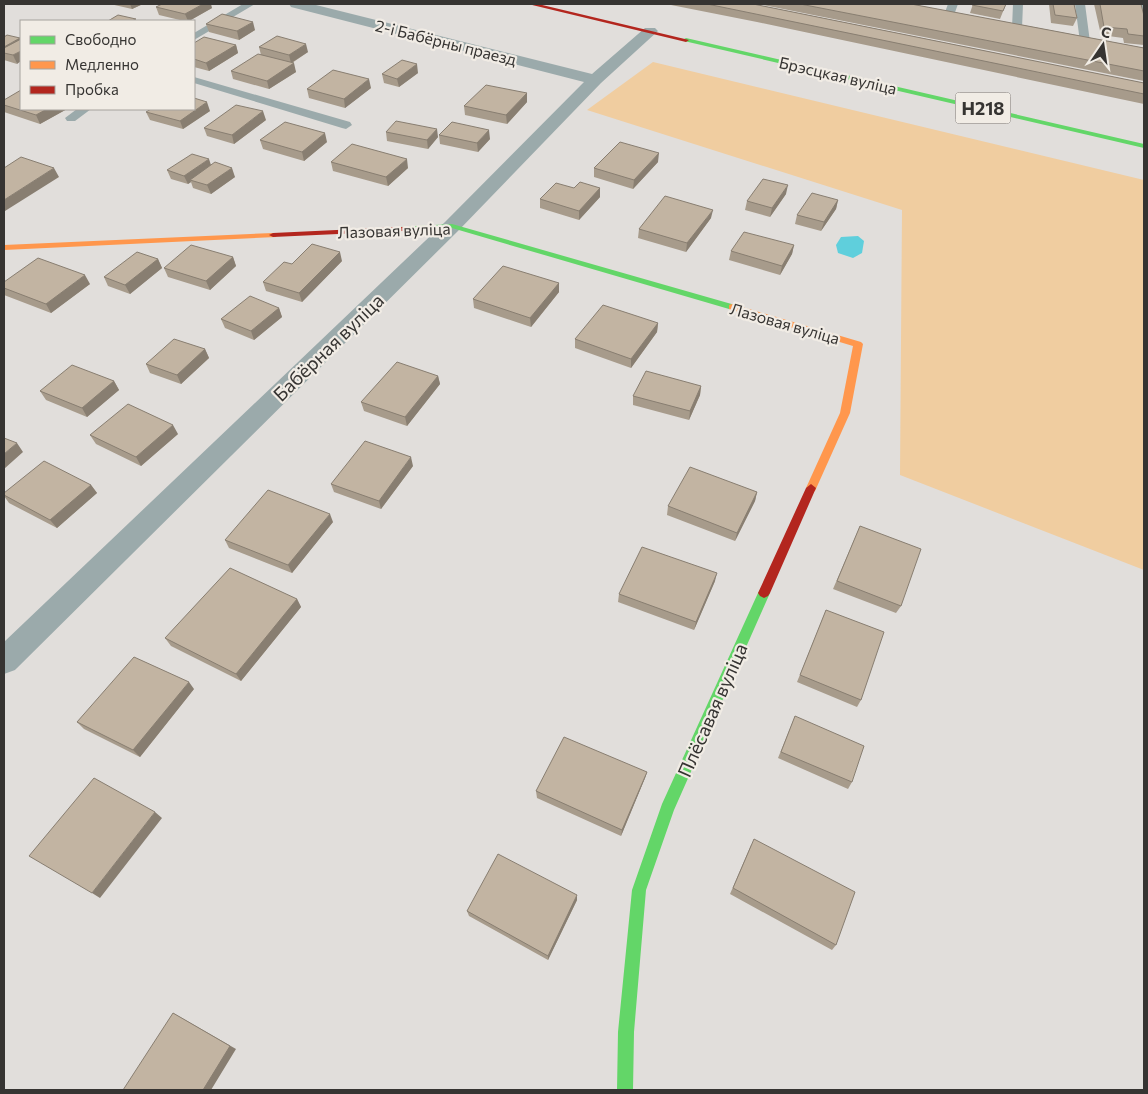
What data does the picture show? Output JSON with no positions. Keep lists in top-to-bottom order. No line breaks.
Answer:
{"streets":{"street":["2-і Бабёрны праезд","Брэсцкая вуліца","Н218","Лазовая вуліца","Бабёрная вуліца","Плёсавая вуліца"]},"crossings":[["2-і Бабёрны праезд","Бабёрная вуліца"],["Брэсцкая вуліца","Бабёрная вуліца"],["Лазовая вуліца","Бабёрная вуліца"],["Лазовая вуліца","Плёсавая вуліца"]],"legend":["Свободно","Медленно","Пробка"],"north":"top"}
